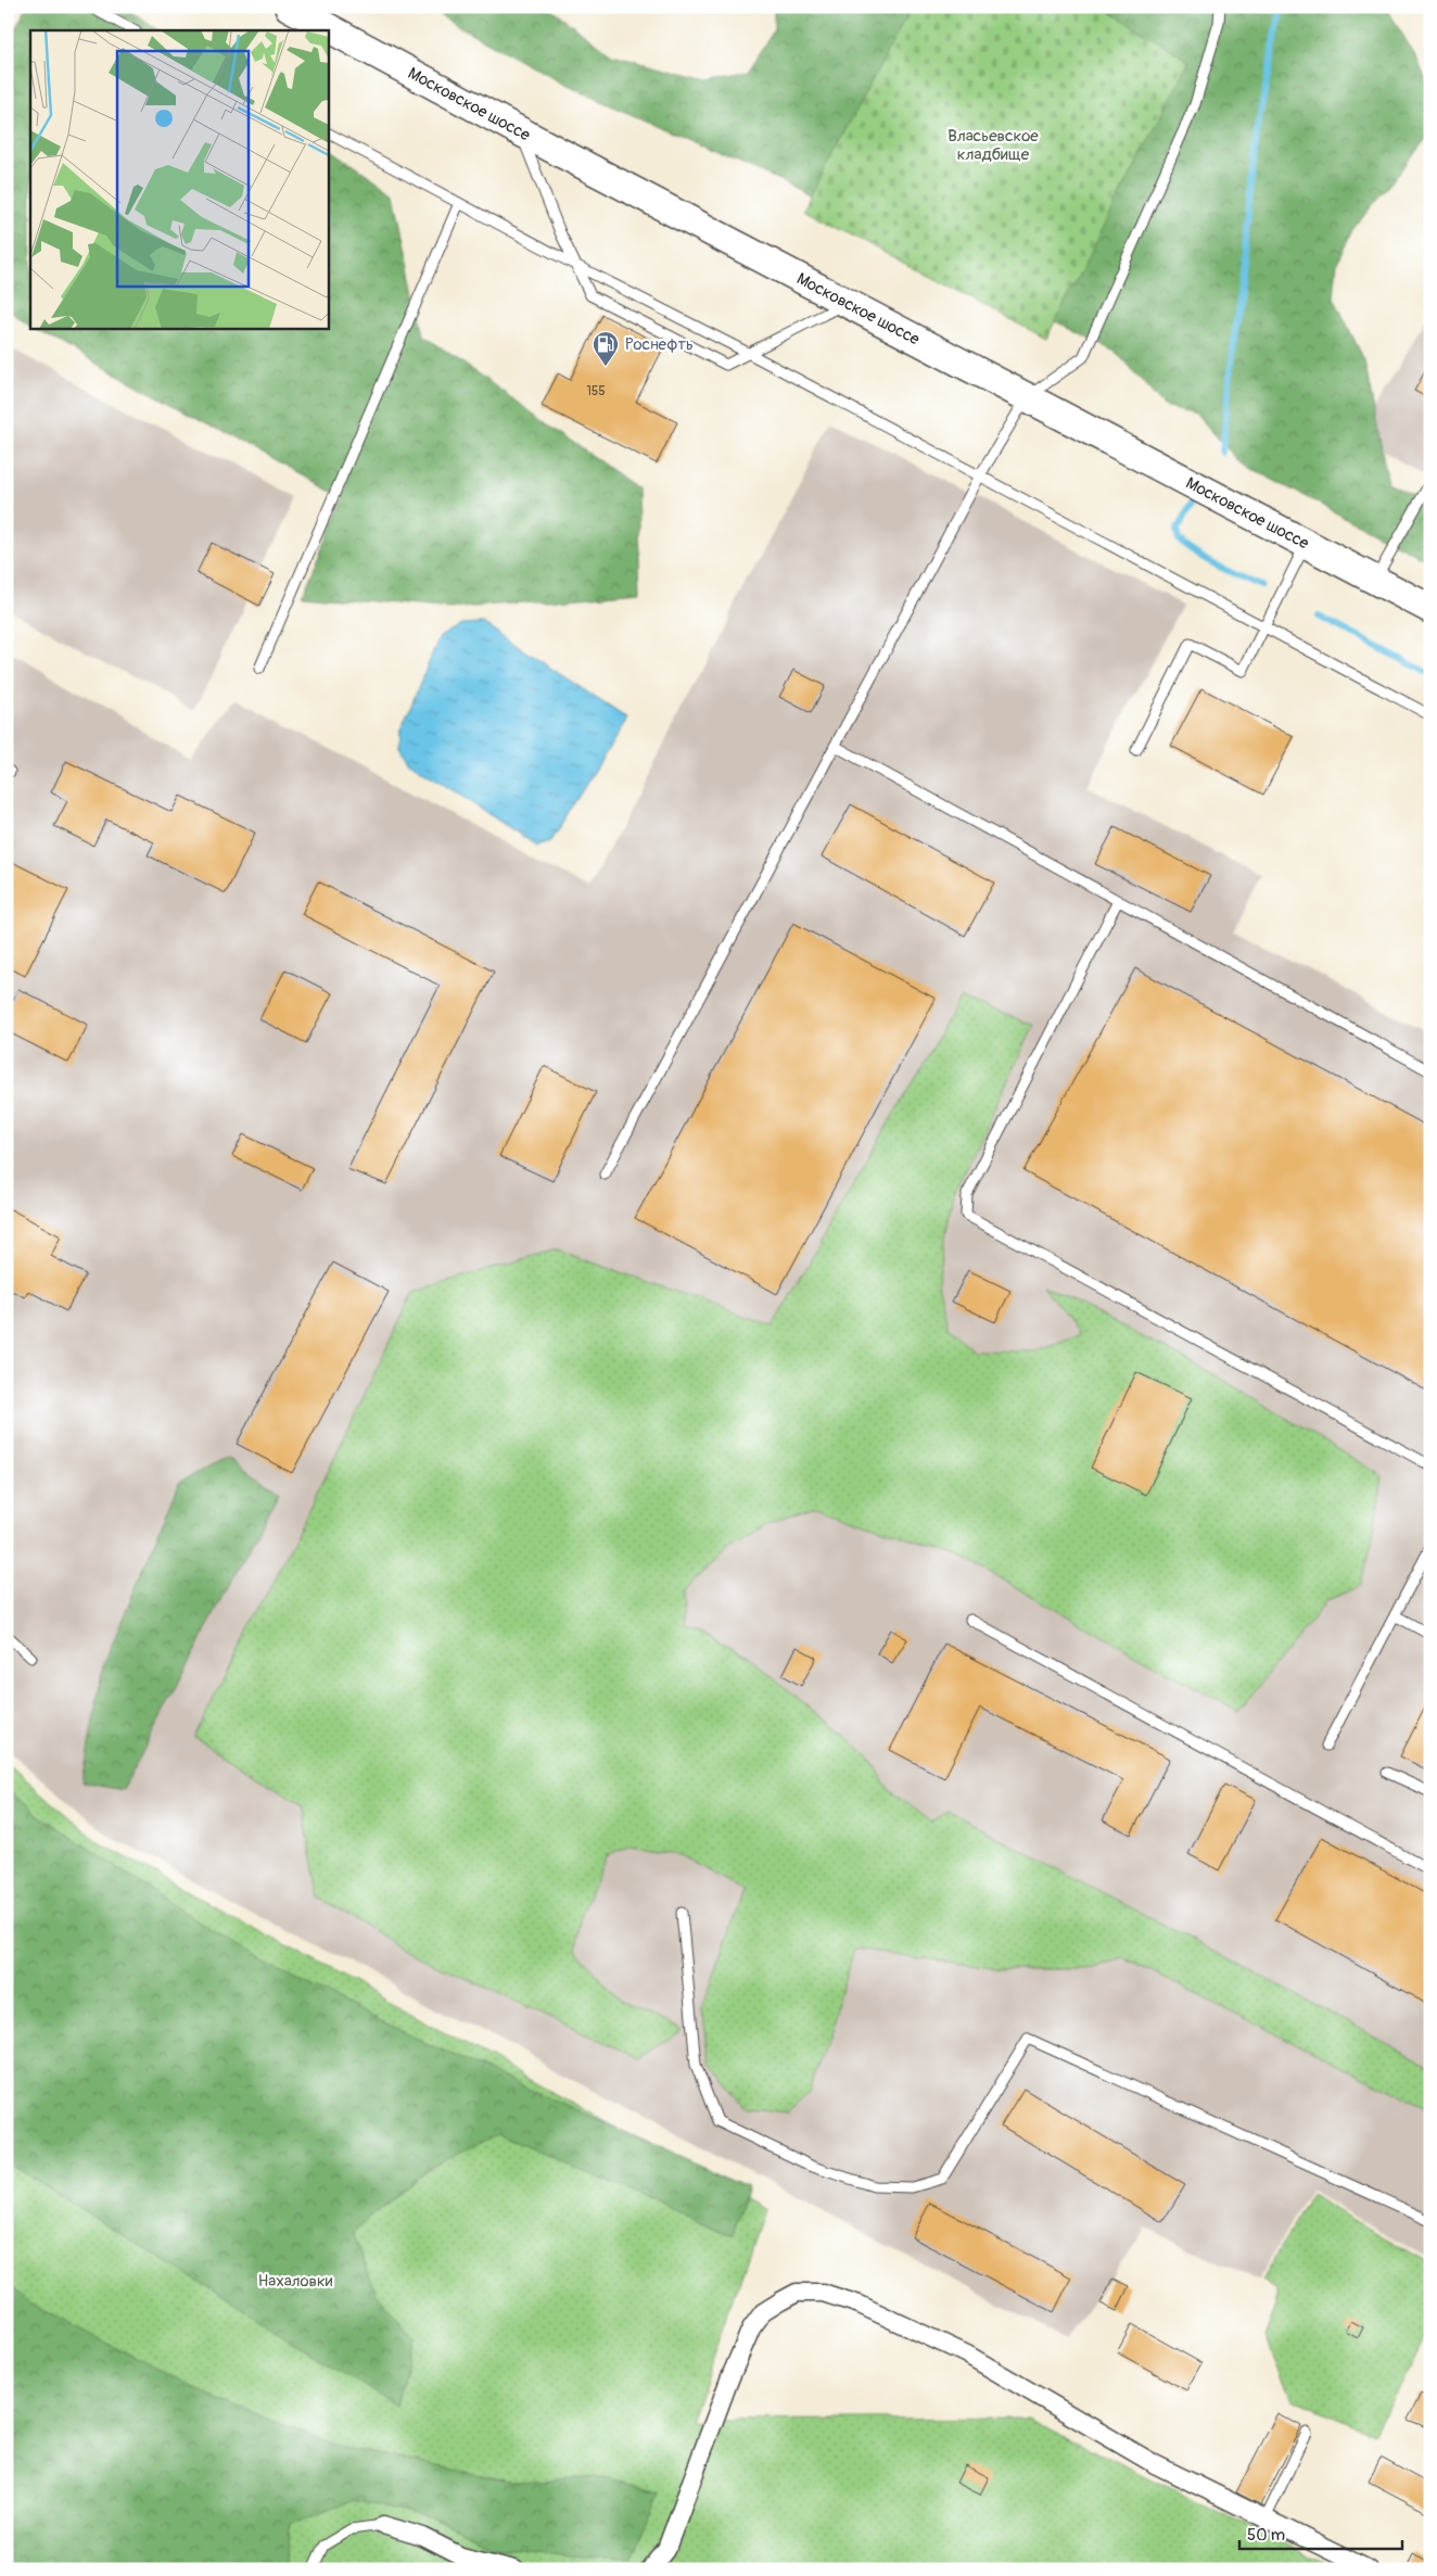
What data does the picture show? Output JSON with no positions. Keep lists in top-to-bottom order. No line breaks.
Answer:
{"streets":{"main road":["Московское шоссе"]},"parks":["Власьевское кладбище","Нахаловки"],"places":{"fuel station":["Роснефть"]},"house_numbers":["155"],"scale_bar":"50 m"}
